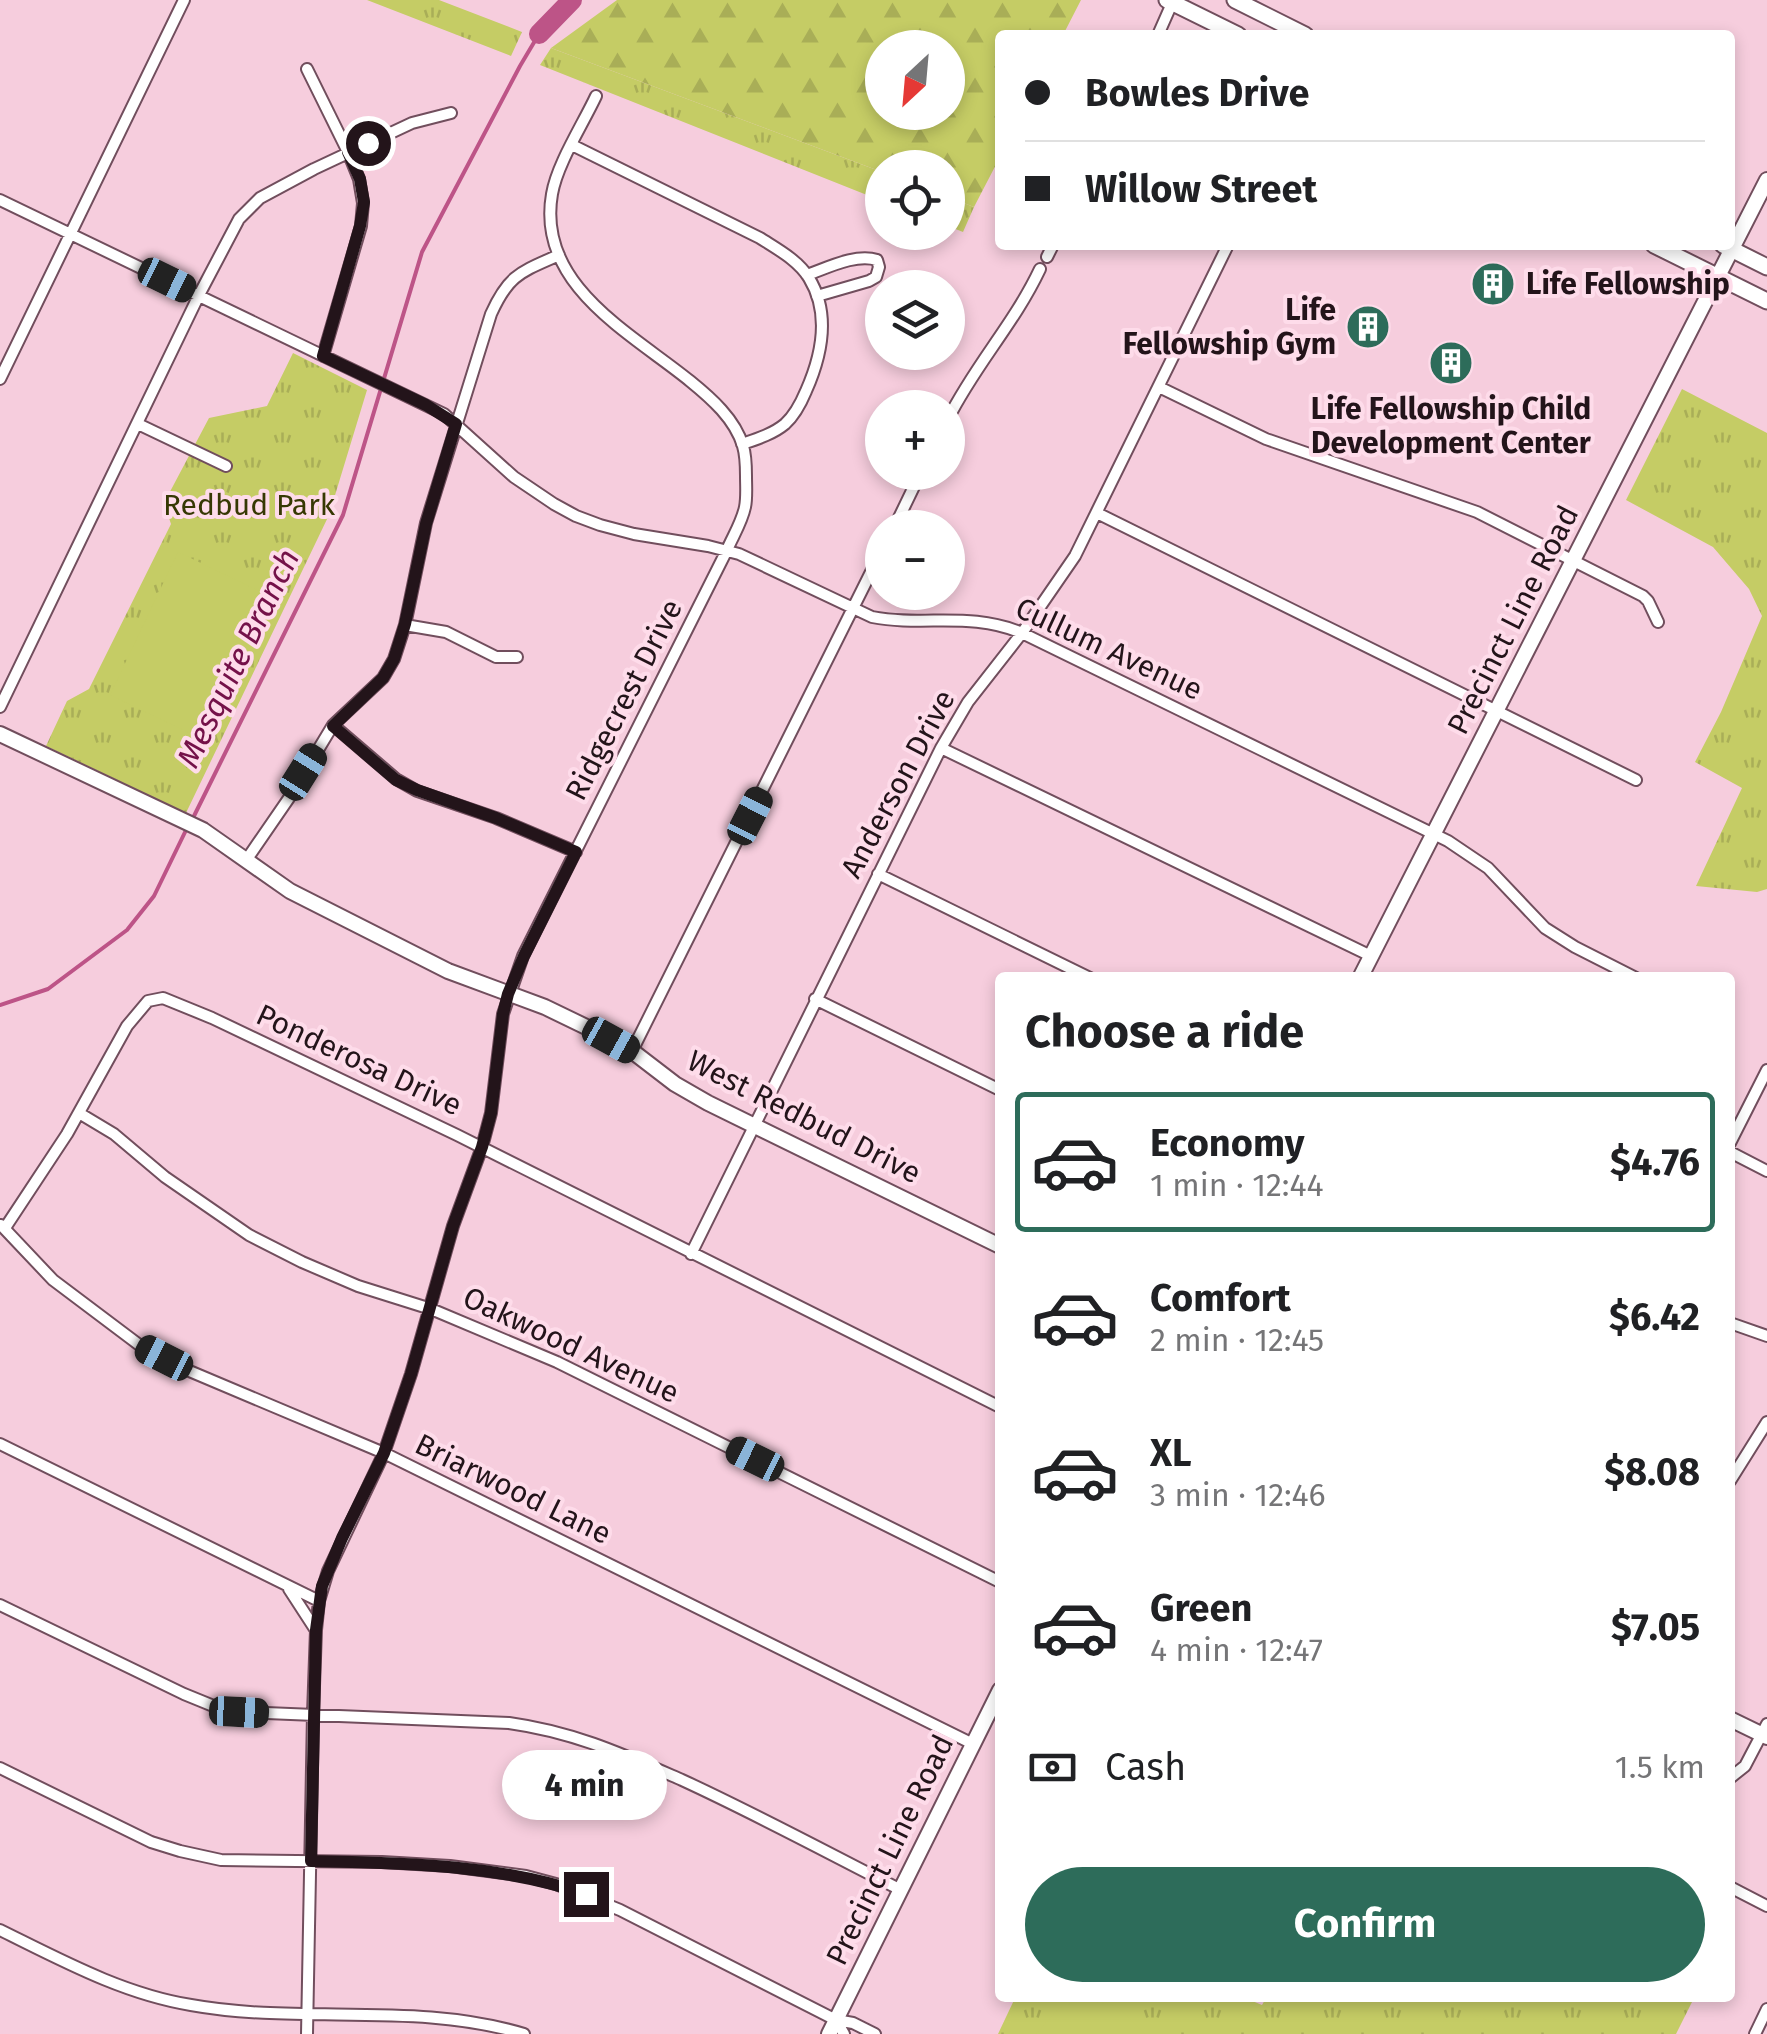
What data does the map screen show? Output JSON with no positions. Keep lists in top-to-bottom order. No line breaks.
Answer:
{"streets":{"main road":["Precinct Line Road","West Redbud Drive"],"street":["Cullum Avenue","Ridgecrest Drive","Anderson Drive","Ponderosa Drive","Oakwood Avenue","Briarwood Lane"]},"crossings":[["Precinct Line Road","Cullum Avenue"],["Precinct Line Road","Briarwood Lane"],["Cullum Avenue","Ridgecrest Drive"],["Cullum Avenue","Anderson Drive"],["Ridgecrest Drive","Ponderosa Drive"],["Ridgecrest Drive","West Redbud Drive"],["Ridgecrest Drive","Oakwood Avenue"],["Ridgecrest Drive","Briarwood Lane"],["Anderson Drive","Ponderosa Drive"],["Anderson Drive","West Redbud Drive"],["Ponderosa Drive","Oakwood Avenue"],["Ponderosa Drive","Briarwood Lane"]],"water":["Mesquite Branch"],"parks":["Redbud Park"],"places":{"building":["Life Fellowship","Life Fellowship Gym","Life Fellowship Child Development Center"]},"north":"bottom left","page":{"map_buttons":["+","−"],"banner":["Bowles Drive","Willow Street"],"heading":"Choose a ride","list":[{"name":"Economy","note":"1 min · 12:44","value":"$4.76"},{"name":"Comfort","note":"2 min · 12:45","value":"$6.42"},{"name":"XL","note":"3 min · 12:46","value":"$8.08"},{"name":"Green","note":"4 min · 12:47","value":"$7.05"}],"pay":["Cash","1.5 km"],"bubble":"4 min","buttons":"Confirm"}}
